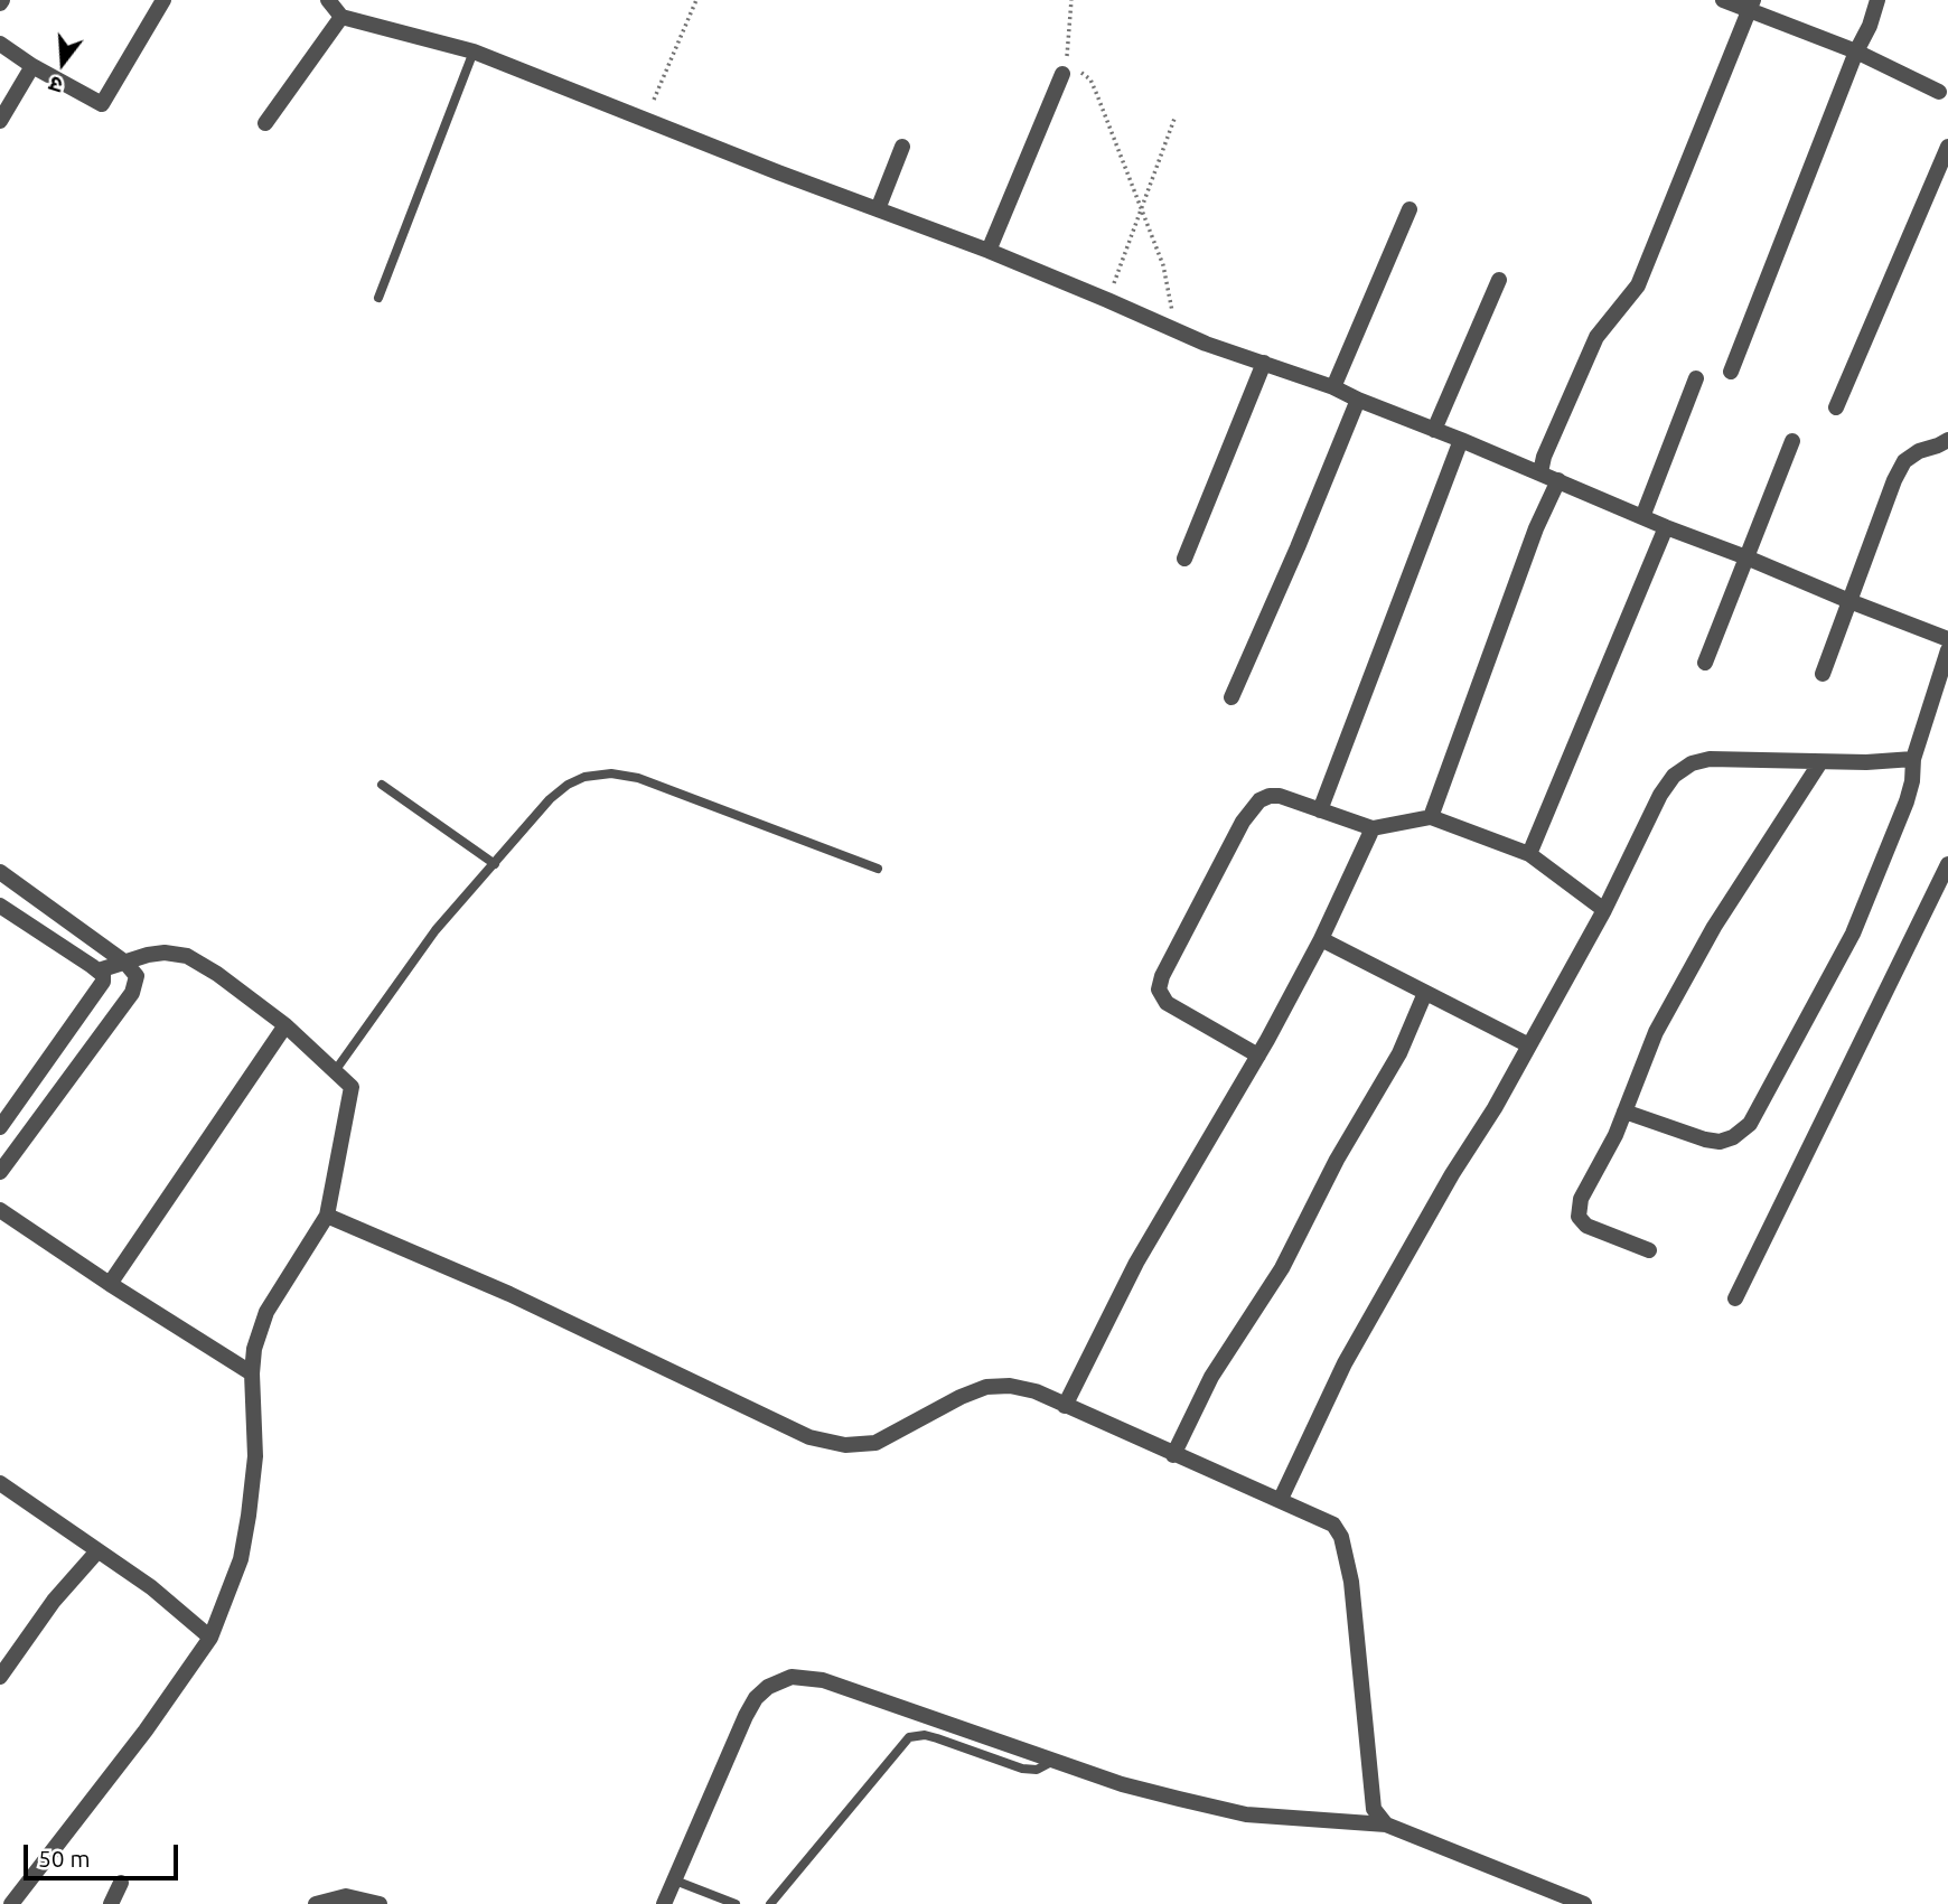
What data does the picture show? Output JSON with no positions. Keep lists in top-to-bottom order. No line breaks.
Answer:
{"scale_bar":"50 m","north":"bottom"}
